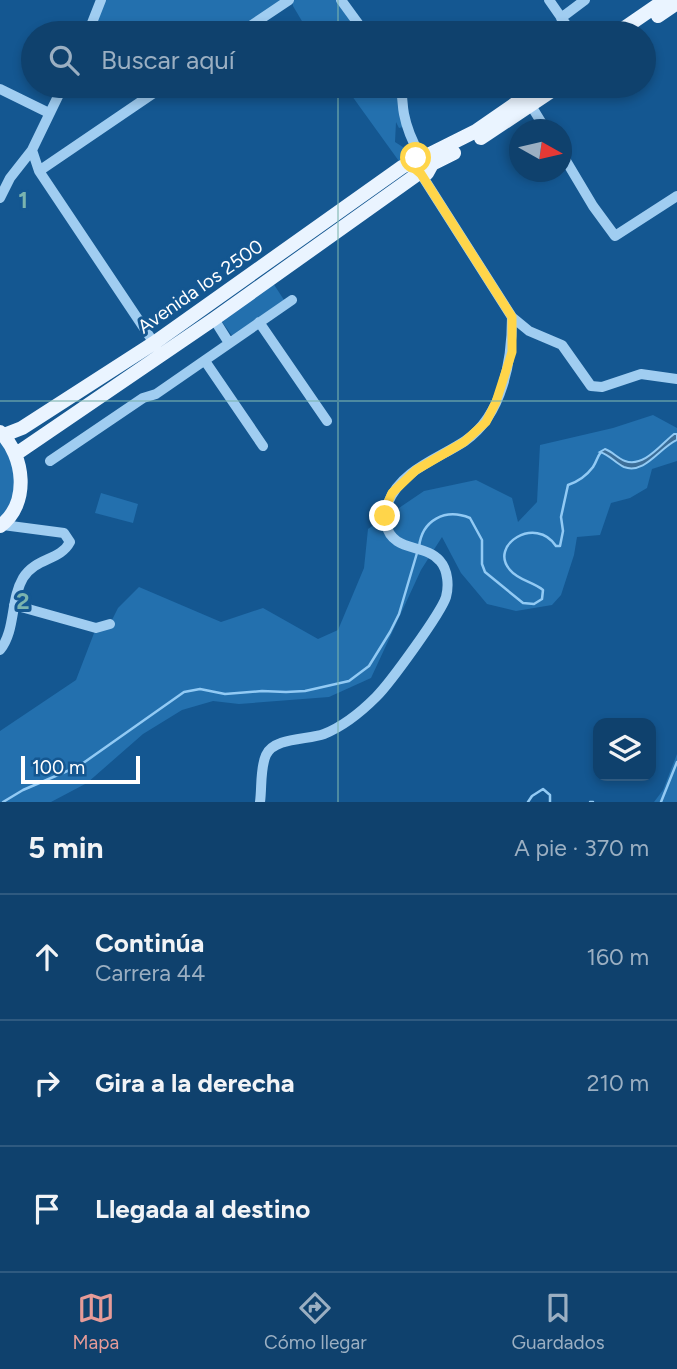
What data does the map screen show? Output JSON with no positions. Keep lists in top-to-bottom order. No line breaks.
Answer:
{"streets":{"main road":["Avenida los 2500"]},"scale_bar":"100 m","north":"right","page":{"search":"Buscar aquí","scale":"100 m","heading":["5 min","A pie · 370 m"],"list":[["Continúa","Carrera 44","160 m"],["Gira a la derecha","210 m"],"Llegada al destino"],"nav":["Mapa","Cómo llegar","Guardados"]},"grid":{"rows":["1","2"]}}
